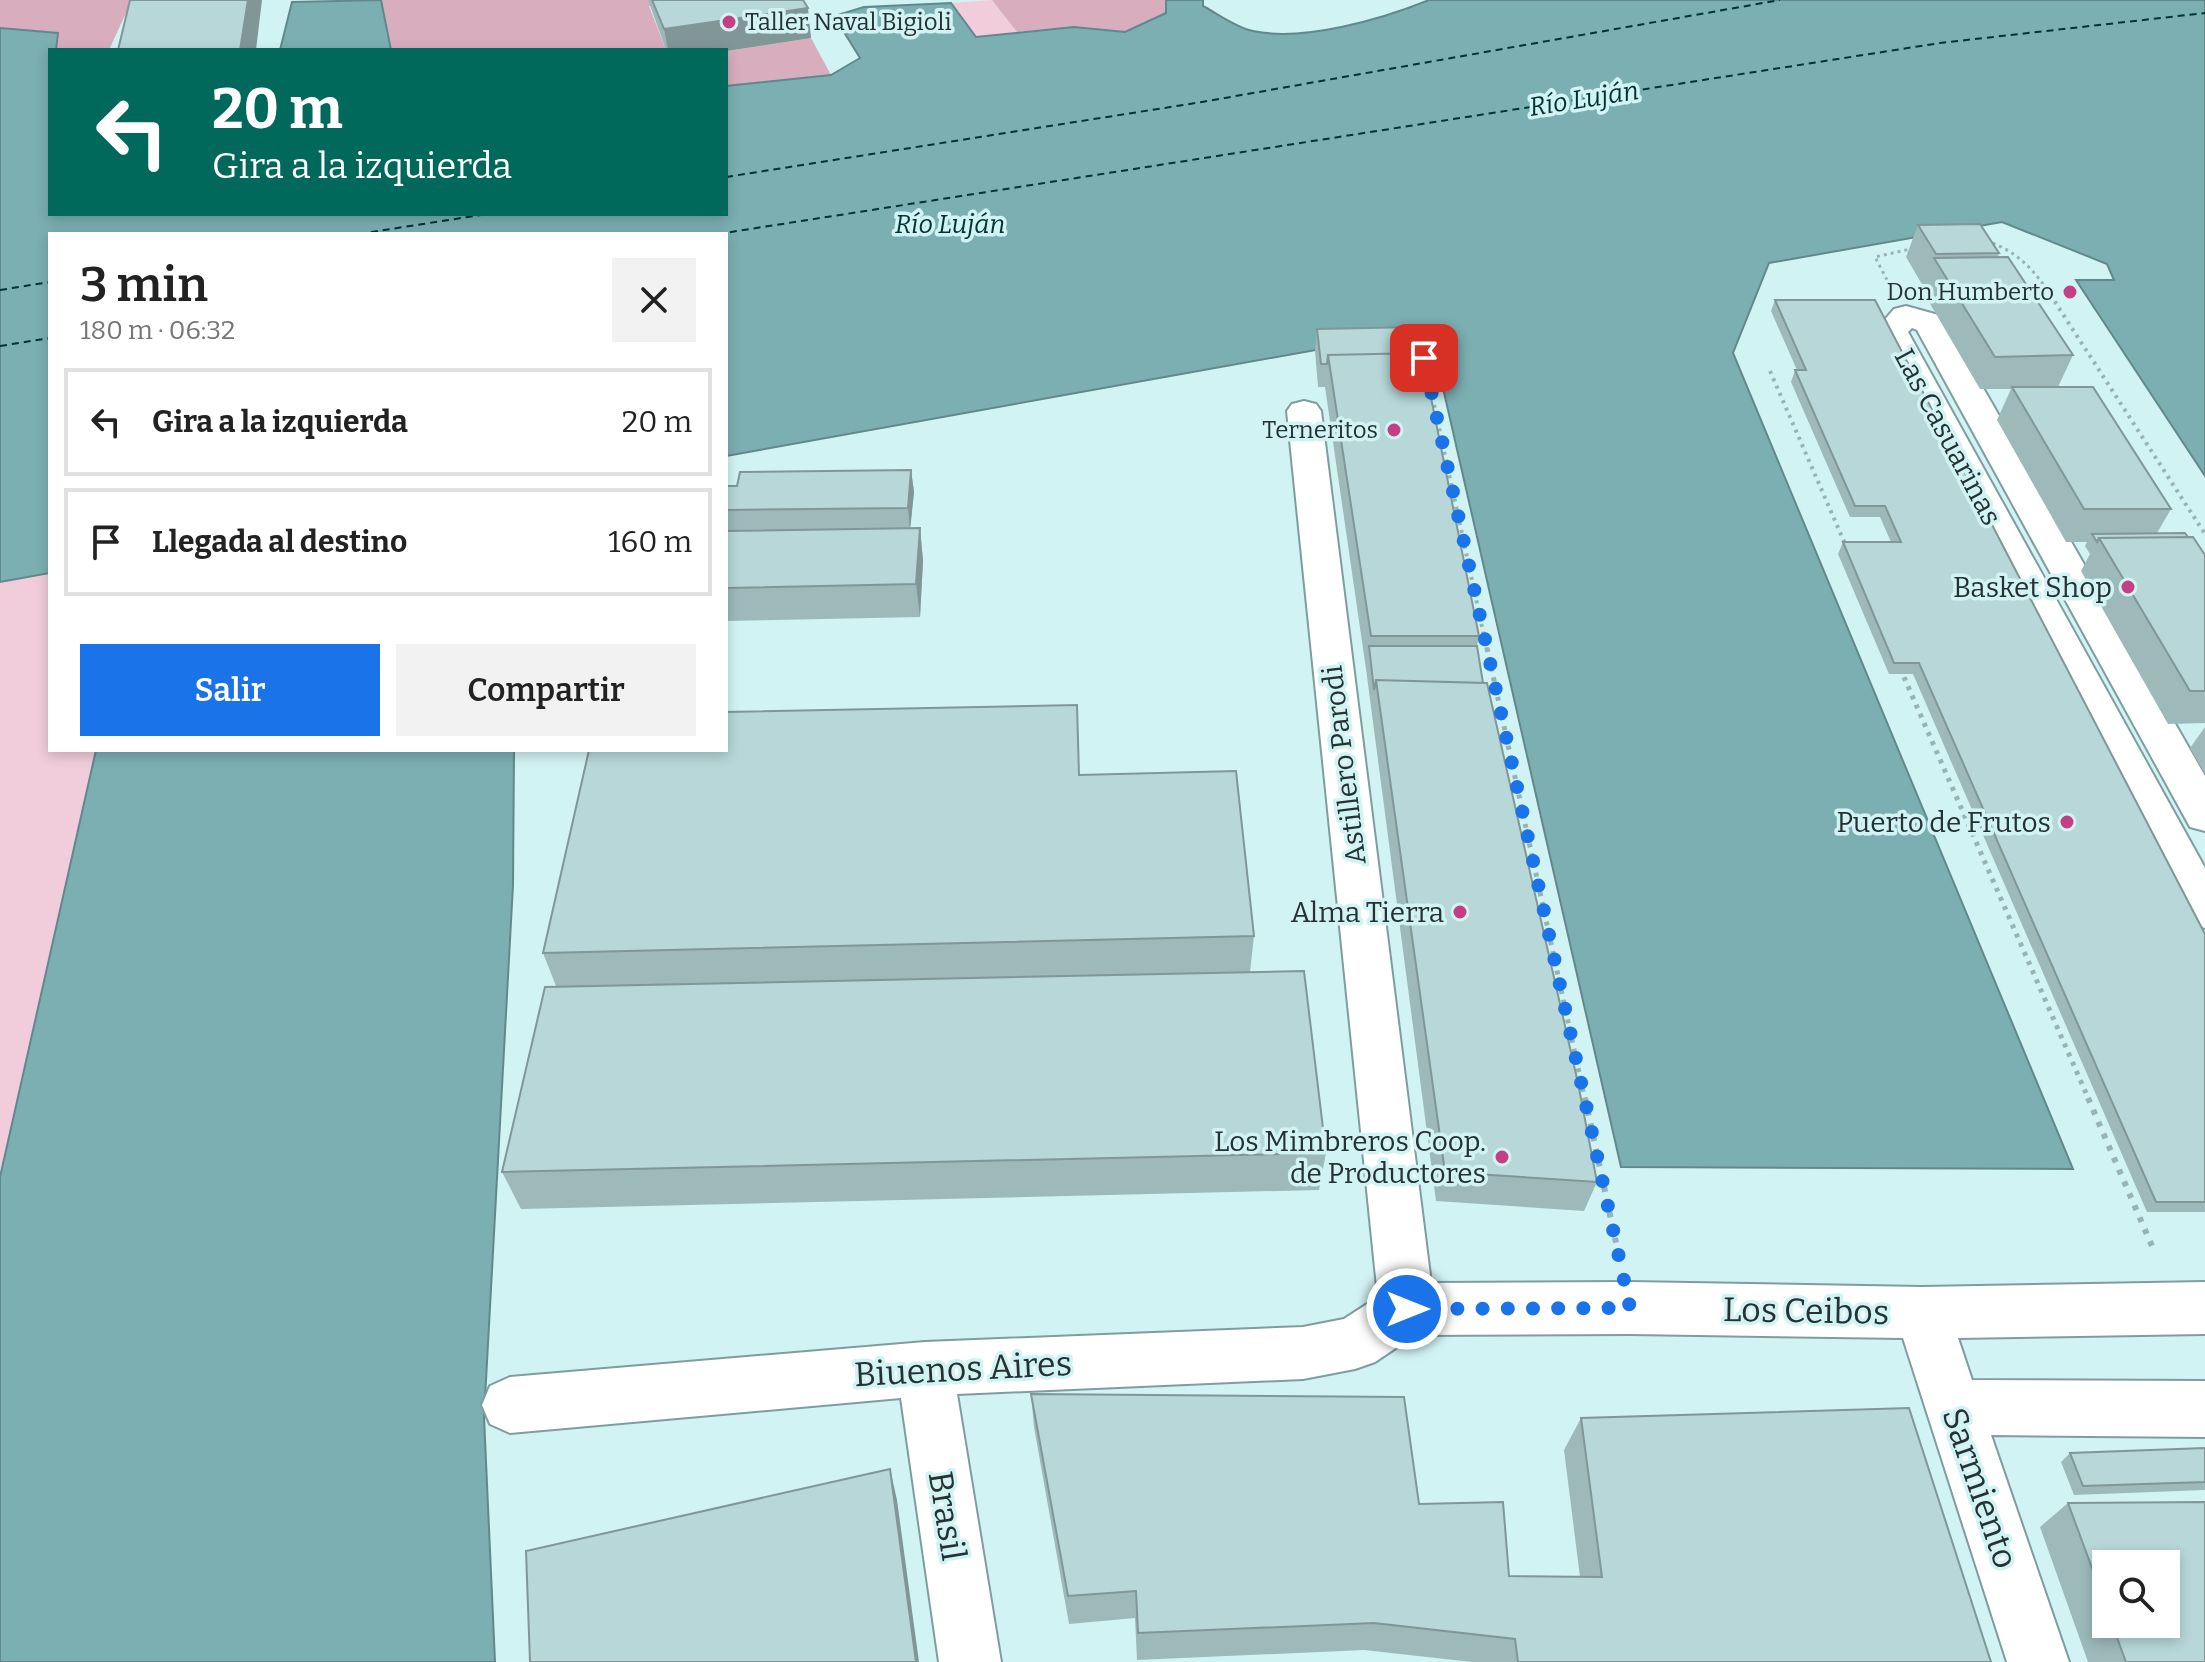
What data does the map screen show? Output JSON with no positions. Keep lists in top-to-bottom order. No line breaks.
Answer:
{"streets":{"street":["Las Casuarinas","Astillero Parodi","Los Ceibos","Biuenos Aires","Sarmiento","Brasil"]},"crossings":[["Astillero Parodi","Los Ceibos"],["Astillero Parodi","Biuenos Aires"],["Los Ceibos","Biuenos Aires"],["Los Ceibos","Sarmiento"],["Biuenos Aires","Brasil"]],"water":["Río Luján"],"places":["Taller Naval Bigioli","Don Humberto","Terneritos","Basket Shop","Puerto de Frutos","Alma Tierra","Los Mimbreros Coop. de Productores"],"page":{"turn":["20 m","Gira a la izquierda"],"heading":["3 min","180 m · 06:32"],"list":[{"name":"Gira a la izquierda","value":"20 m"},{"name":"Llegada al destino","value":"160 m"}],"buttons":["Salir","Compartir"]}}
